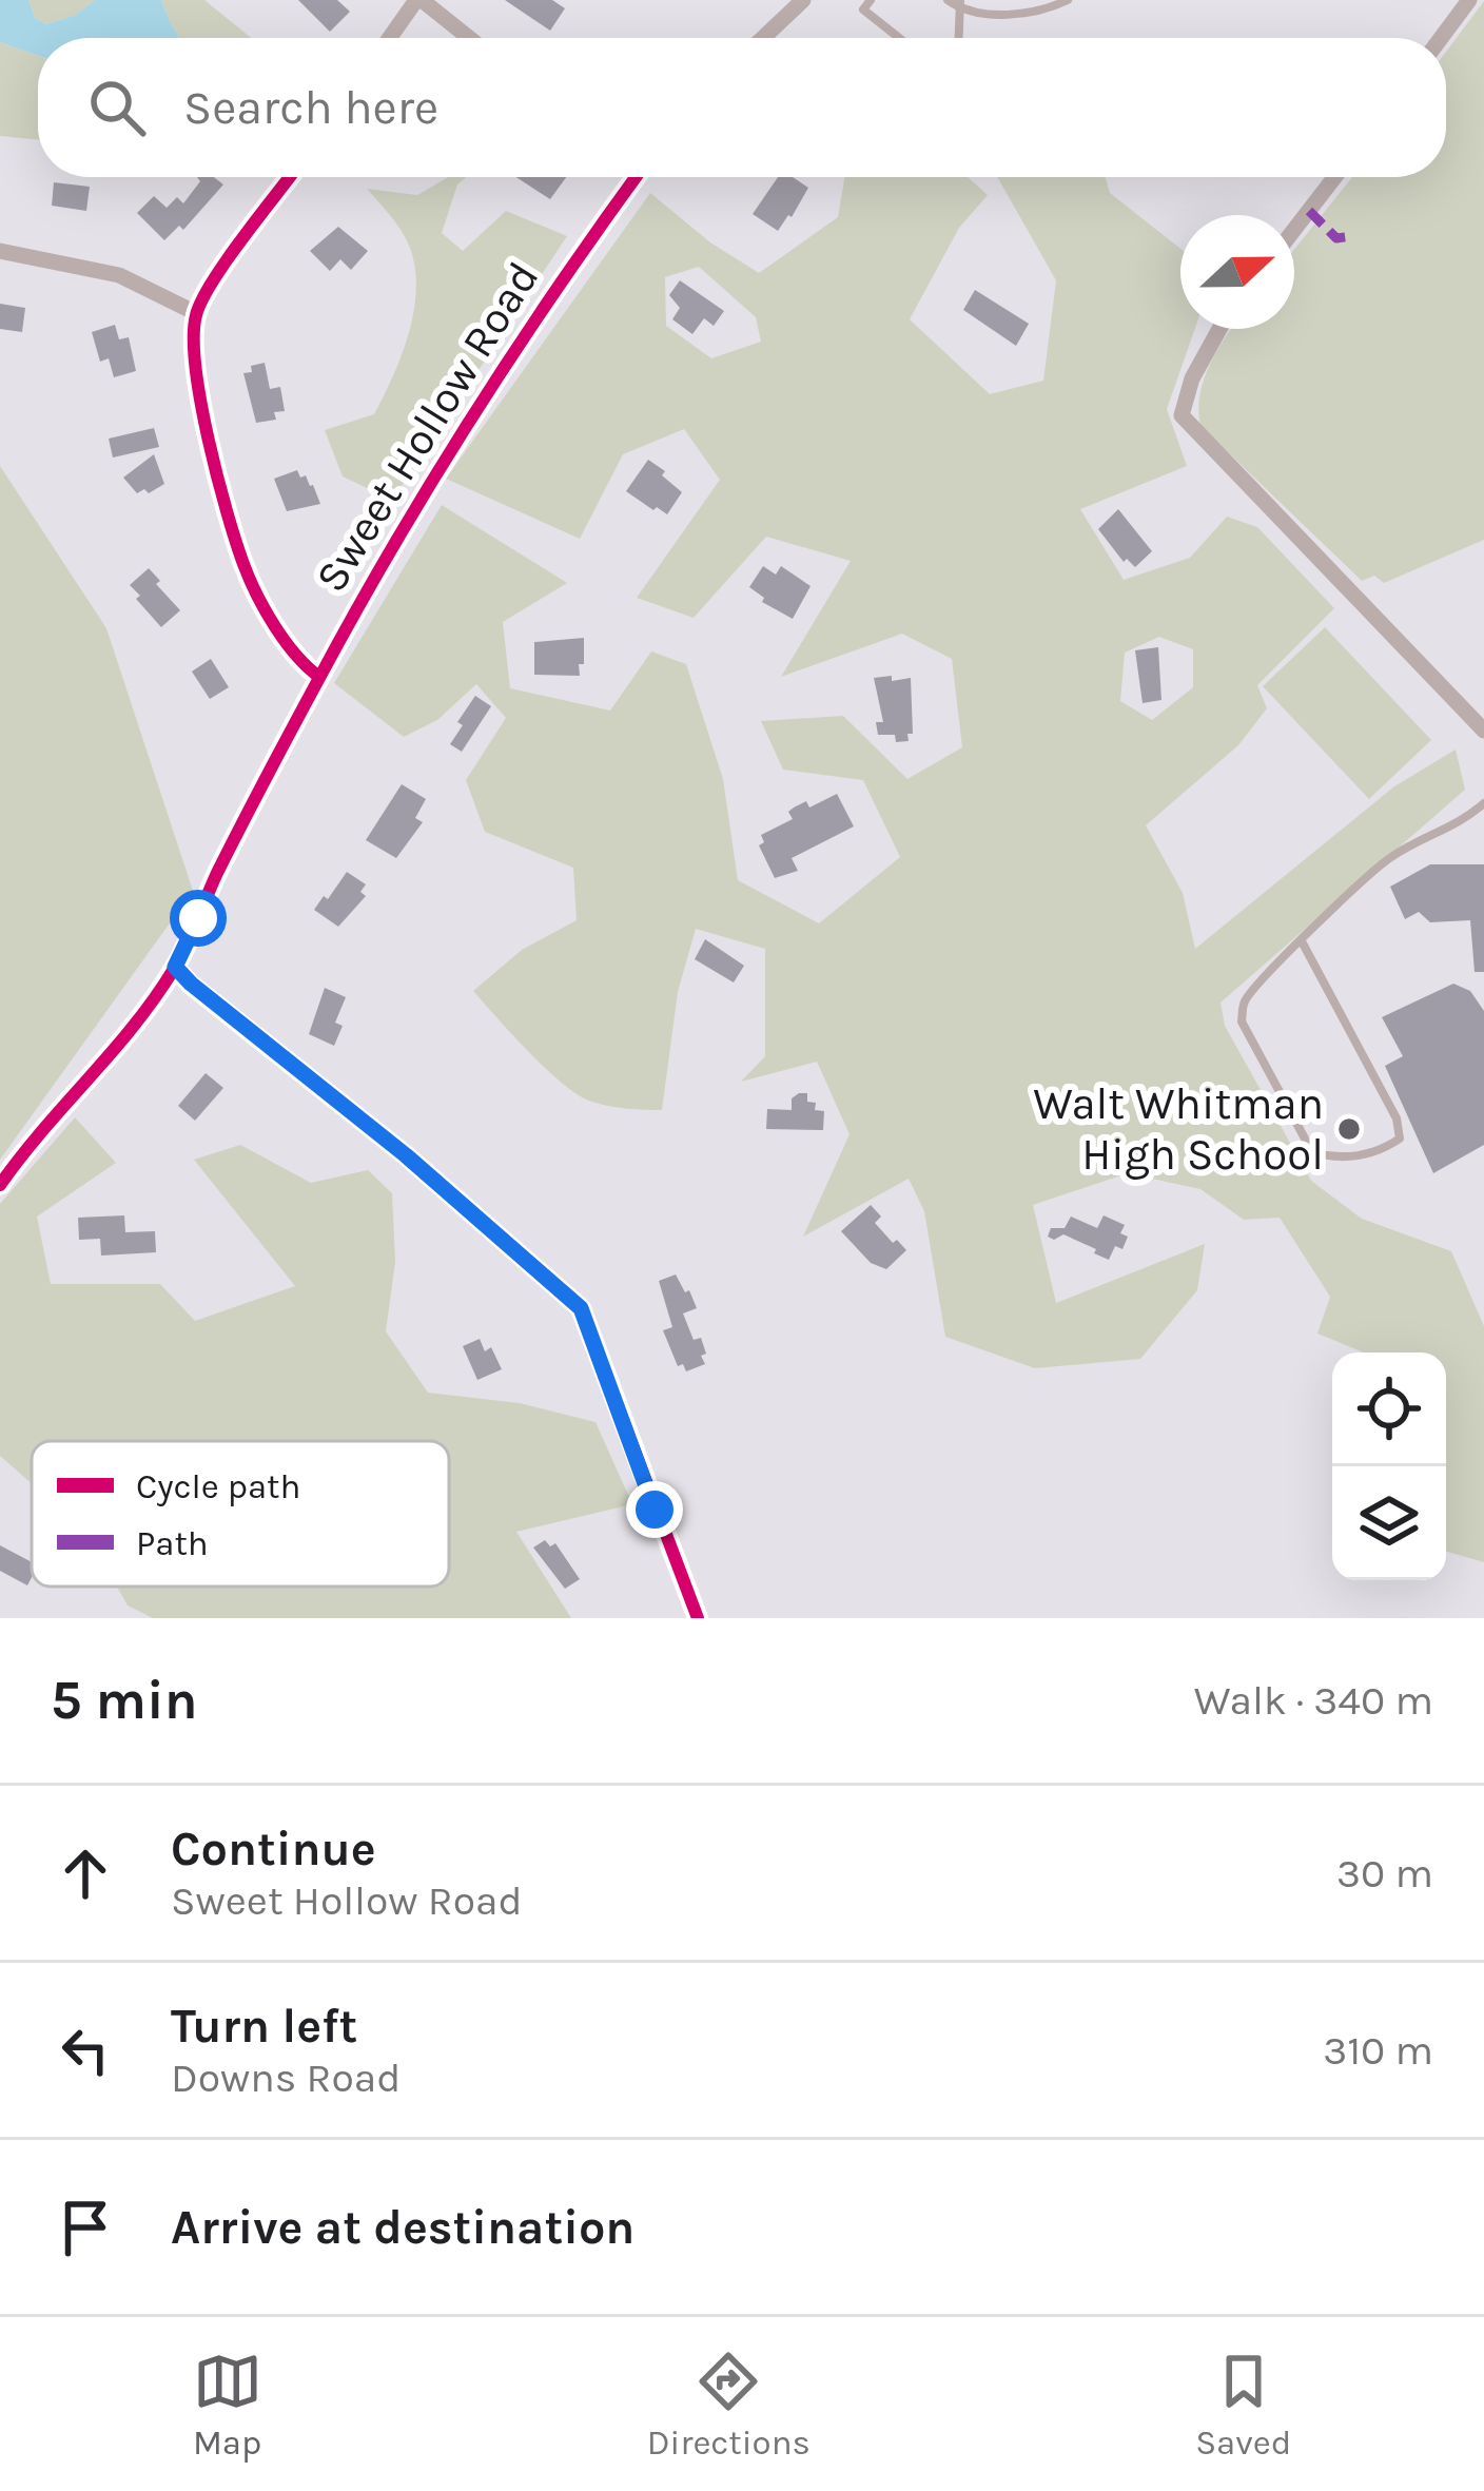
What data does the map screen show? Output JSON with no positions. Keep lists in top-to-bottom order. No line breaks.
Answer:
{"streets":{"street":["Sweet Hollow Road"]},"places":["Walt Whitman High School"],"legend":["Cycle path","Path"],"north":"right","page":{"search":"Search here","heading":["5 min","Walk · 340 m"],"list":[["Continue","Sweet Hollow Road","30 m"],["Turn left","Downs Road","310 m"],"Arrive at destination"],"nav":["Map","Directions","Saved"]}}
